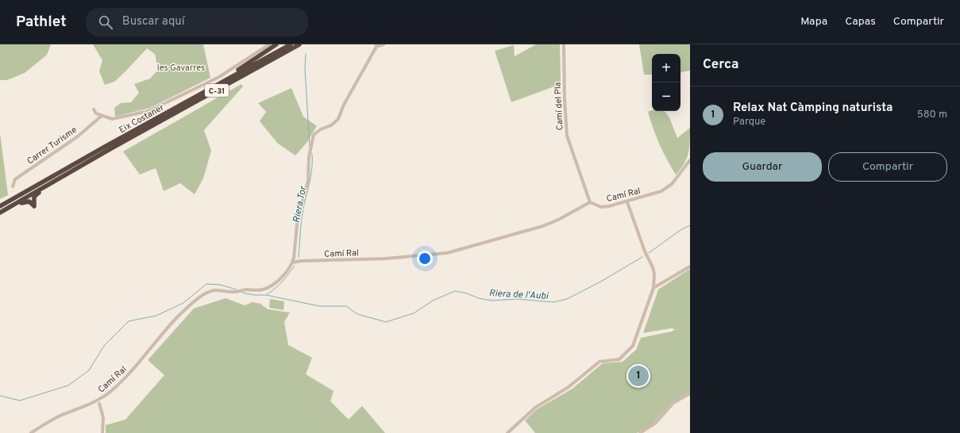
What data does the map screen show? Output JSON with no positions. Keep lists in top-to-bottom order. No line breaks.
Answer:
{"streets":{"highway":["C-31","Eix Costaner"],"street":["Camí del Pla","Carrer Turisme","Camí Ral"]},"crossings":[["Camí del Pla","Camí Ral"]],"water":["Riera Tor","Riera de l'Aubi"],"parks":["les Gavarres"],"page":{"header":"Pathlet","search":"Buscar aquí","nav":["Mapa","Capas","Compartir"],"heading":"Cerca","map_buttons":["+","−"],"list":[{"mark":"1","name":"Relax Nat Càmping naturista","note":"Parque","value":"580 m"}],"buttons":["Guardar","Compartir"],"pins":"1"}}
